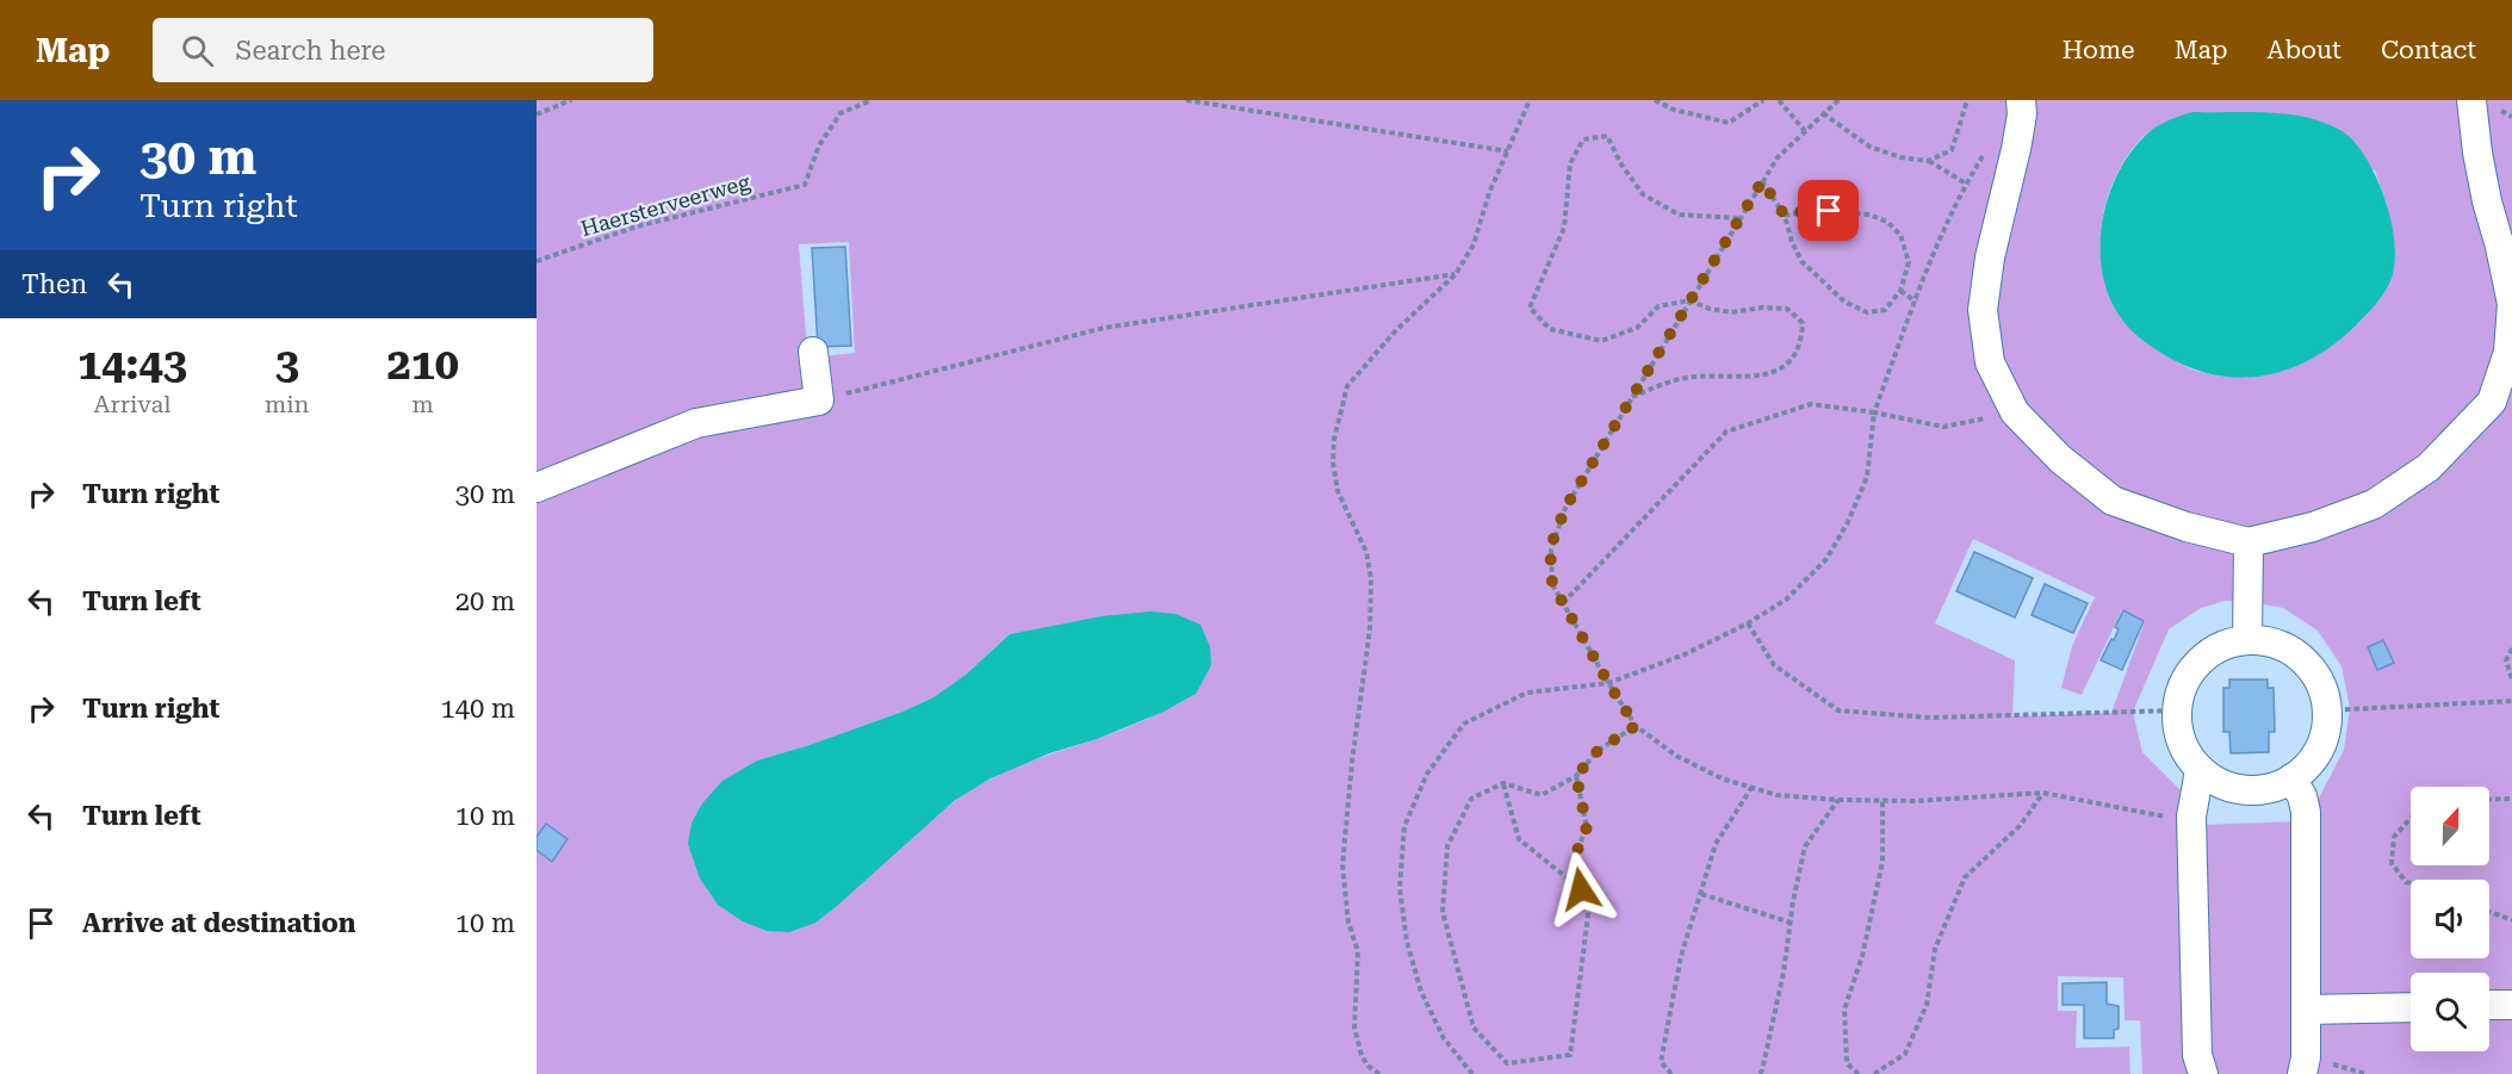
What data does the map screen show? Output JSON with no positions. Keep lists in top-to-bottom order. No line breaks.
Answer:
{"streets":{"path":["Haersterveerweg"]},"north":"top","page":{"header":"Map","search":"Search here","nav":["Home","Map","About","Contact"],"turn":["30 m","Turn right"],"then":"Then","eta":["14:43","Arrival","3","min","210","m"],"list":[{"name":"Turn right","value":"30 m"},{"name":"Turn left","value":"20 m"},{"name":"Turn right","value":"140 m"},{"name":"Turn left","value":"10 m"},{"name":"Arrive at destination","value":"10 m"}]}}
